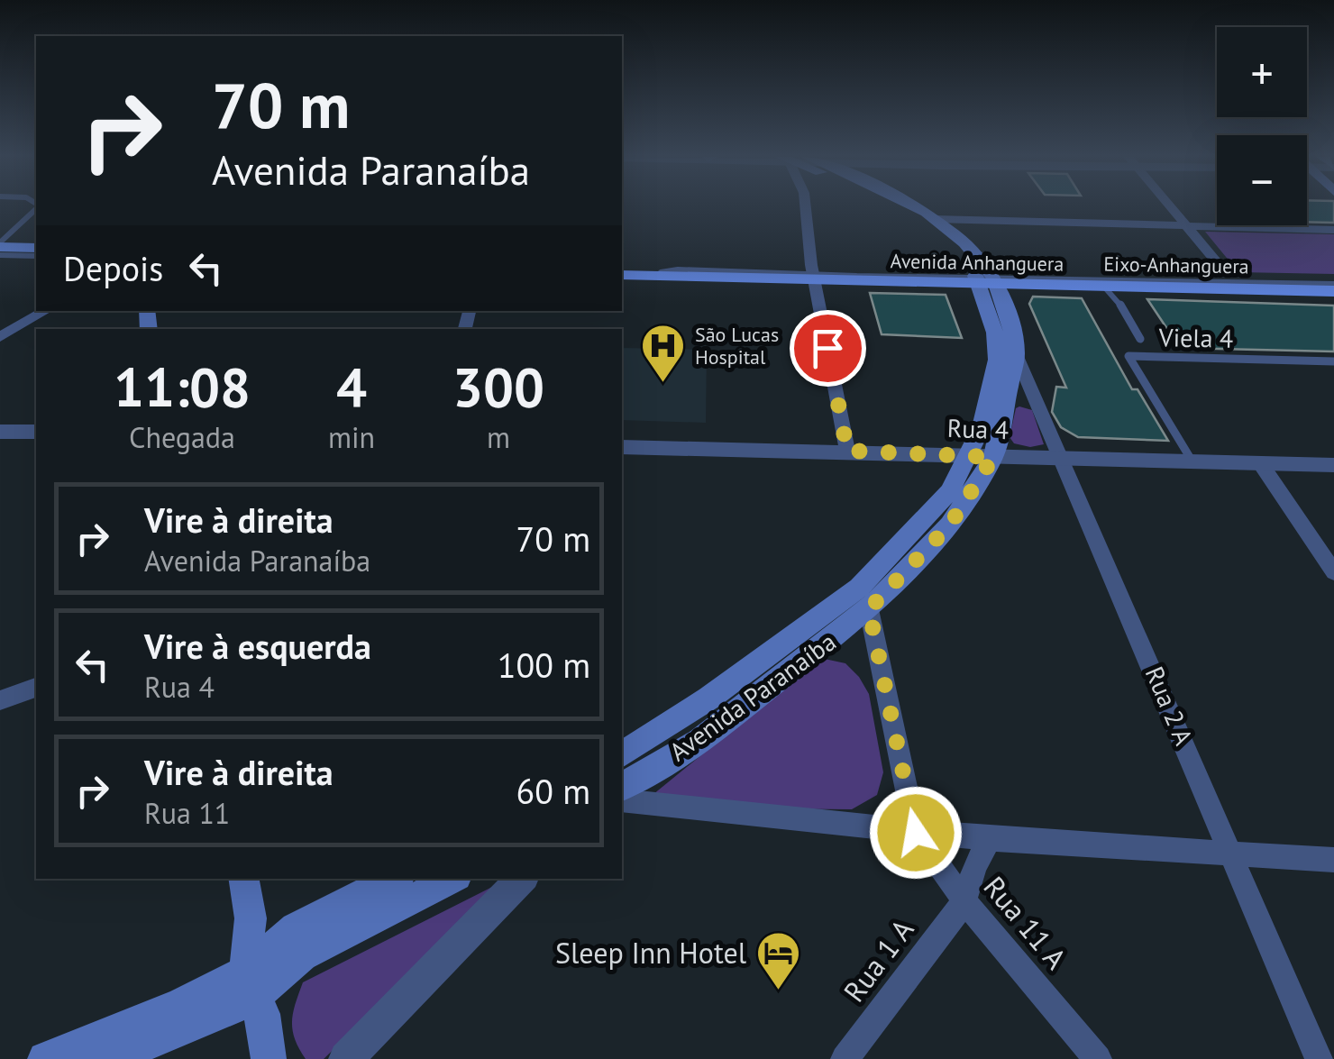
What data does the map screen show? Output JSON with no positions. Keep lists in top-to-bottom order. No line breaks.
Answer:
{"streets":{"main road":["Avenida Anhanguera","Avenida Paranaíba"],"street":["Rua 4","Rua 2 A","Rua 11 A","Rua 1 A"],"lane":["Eixo-Anhanguera","Viela 4"]},"crossings":[["Avenida Anhanguera","Eixo-Anhanguera"],["Avenida Anhanguera","Avenida Paranaíba"],["Eixo-Anhanguera","Avenida Paranaíba"],["Viela 4","Rua 4"],["Rua 4","Avenida Paranaíba"],["Rua 4","Rua 2 A"],["Avenida Paranaíba","Rua 2 A"],["Avenida Paranaíba","Rua 11 A"],["Rua 11 A","Rua 1 A"]],"places":{"hospital":["São Lucas Hospital"],"hotel":["Sleep Inn Hotel"]},"page":{"map_buttons":["+","−"],"turn":["70 m","Avenida Paranaíba"],"then":"Depois","eta":["11:08","Chegada","4","min","300","m"],"list":[{"name":"Vire à direita","note":"Avenida Paranaíba","value":"70 m"},{"name":"Vire à esquerda","note":"Rua 4","value":"100 m"},{"name":"Vire à direita","note":"Rua 11","value":"60 m"}]}}
